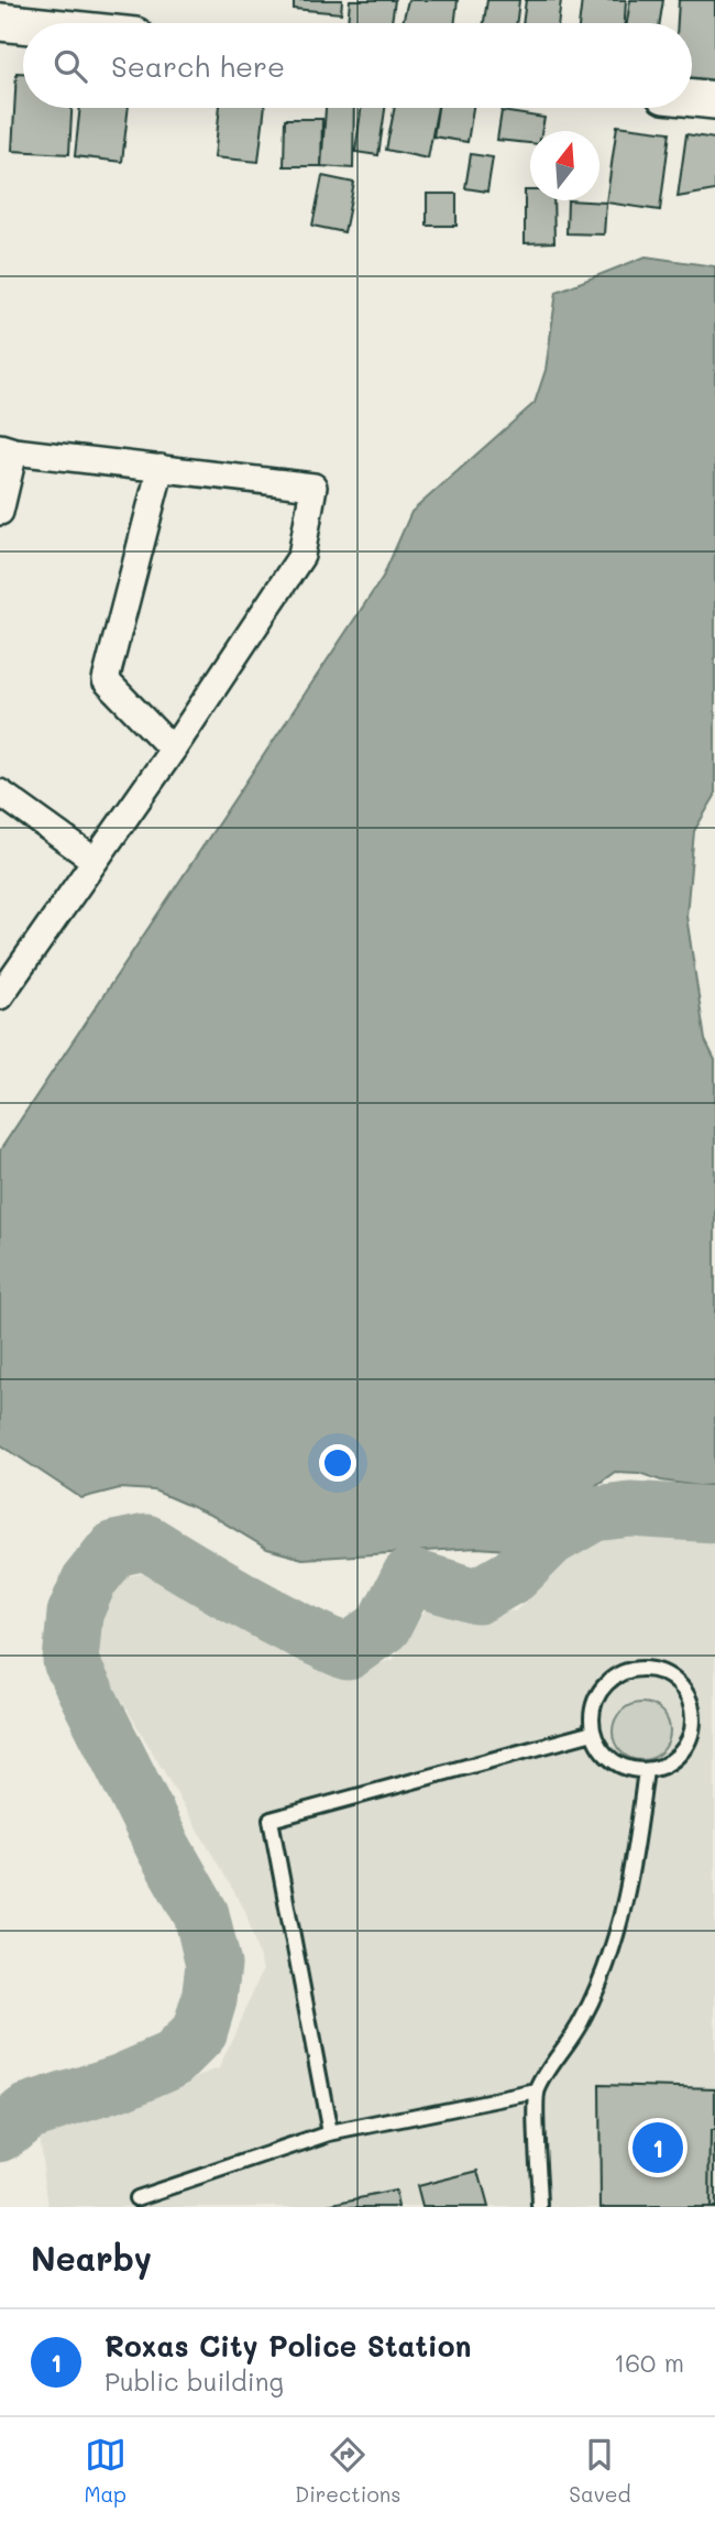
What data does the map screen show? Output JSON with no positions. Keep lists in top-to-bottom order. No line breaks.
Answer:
{"north":"top","page":{"search":"Search here","pins":"1","heading":"Nearby","list":[{"mark":"1","name":"Roxas City Police Station","note":"Public building","value":"160 m"}],"nav":["Map","Directions","Saved"]}}
